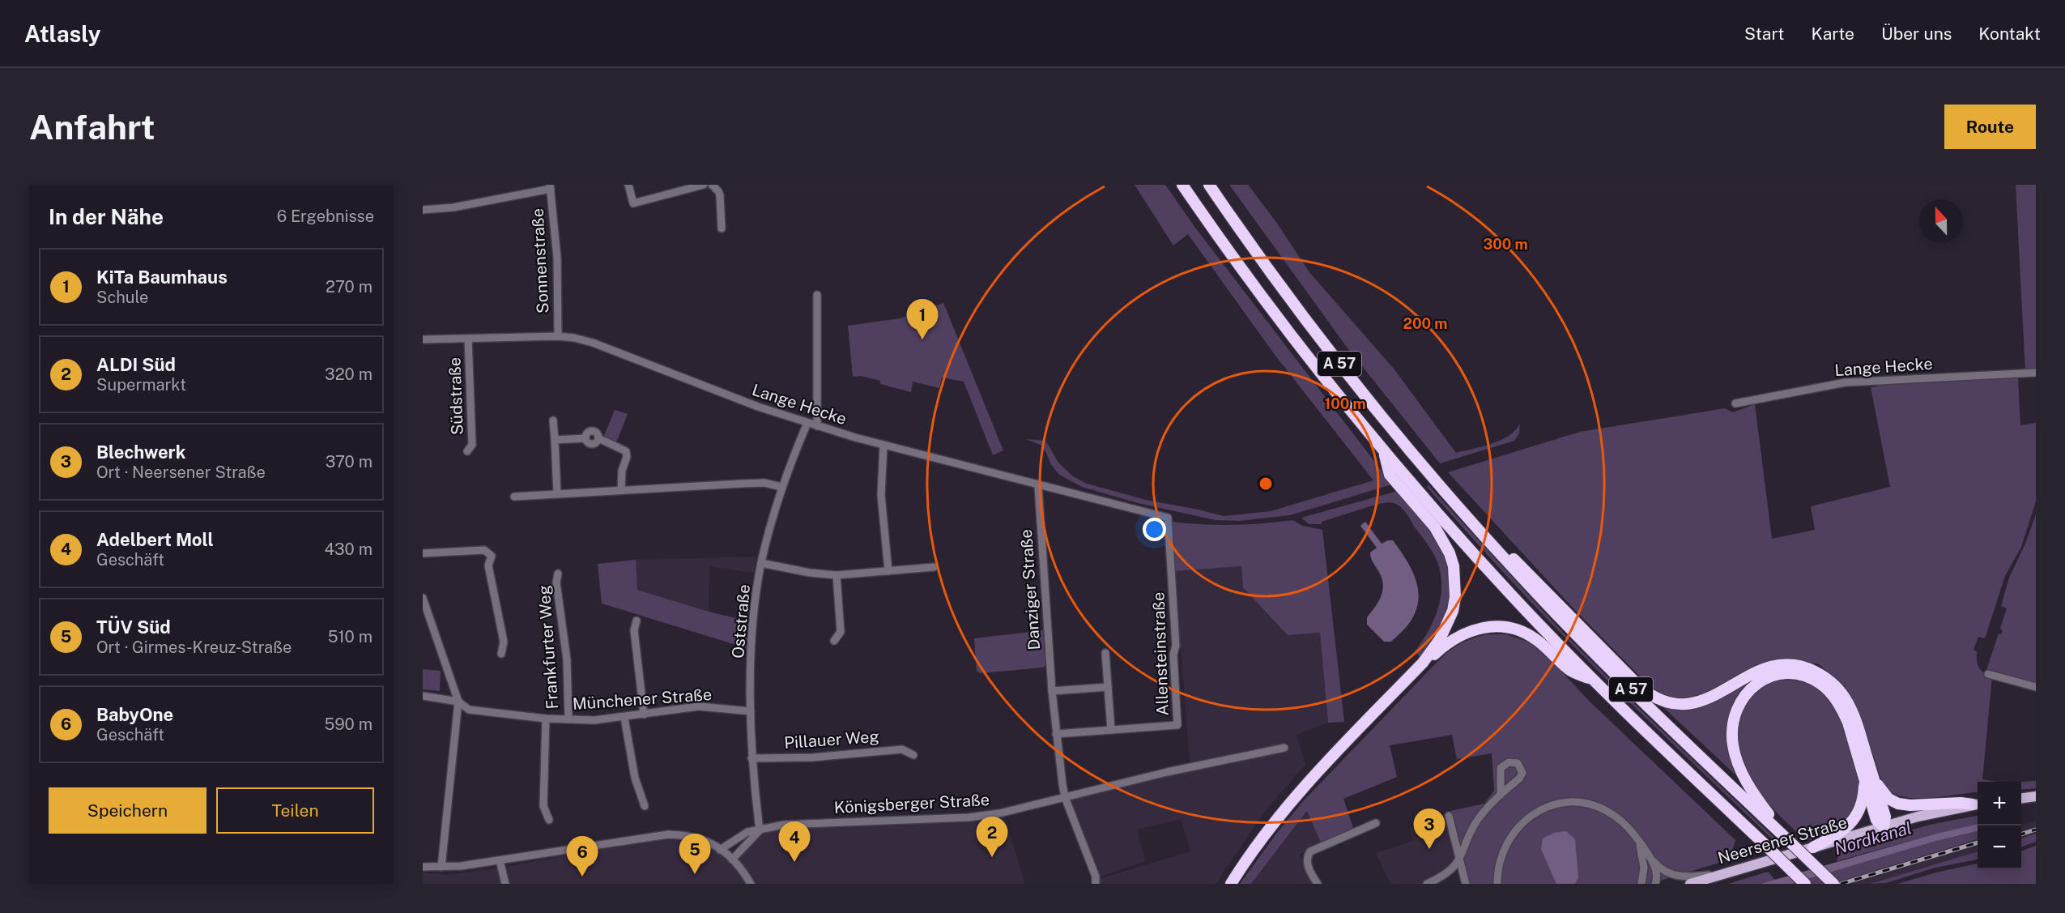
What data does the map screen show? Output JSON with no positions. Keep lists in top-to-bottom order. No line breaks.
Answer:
{"streets":{"highway":["A 57"],"main road":["Neersener Straße"],"street":["Sonnenstraße","Lange Hecke","Südstraße","Danziger Straße","Oststraße","Frankfurter Weg","Allensteinstraße","Münchener Straße","Pillauer Weg","Königsberger Straße"]},"crossings":[["Sonnenstraße","Lange Hecke"],["Lange Hecke","Südstraße"],["Lange Hecke","Danziger Straße"],["Lange Hecke","Oststraße"],["Lange Hecke","Allensteinstraße"],["Danziger Straße","Allensteinstraße"],["Danziger Straße","Königsberger Straße"],["Oststraße","Münchener Straße"],["Oststraße","Pillauer Weg"],["Oststraße","Königsberger Straße"],["Frankfurter Weg","Münchener Straße"]],"water":["Nordkanal"],"north":"top","page":{"header":"Atlasly","nav":["Start","Karte","Über uns","Kontakt"],"buttons":["Route",["Speichern","Teilen"]],"title":"Anfahrt","heading":["In der Nähe","6 Ergebnisse"],"list":[{"mark":"1","name":"KiTa Baumhaus","note":"Schule","value":"270 m"},{"mark":"2","name":"ALDI Süd","note":"Supermarkt","value":"320 m"},{"mark":"3","name":"Blechwerk","note":"Ort · Neersener Straße","value":"370 m"},{"mark":"4","name":"Adelbert Moll","note":"Geschäft","value":"430 m"},{"mark":"5","name":"TÜV Süd","note":"Ort · Girmes-Kreuz-Straße","value":"510 m"},{"mark":"6","name":"BabyOne","note":"Geschäft","value":"590 m"}],"pins":["1","3","2","4","5","6"],"map_buttons":["+","−"]},"rings":["300 m","200 m","100 m"]}
